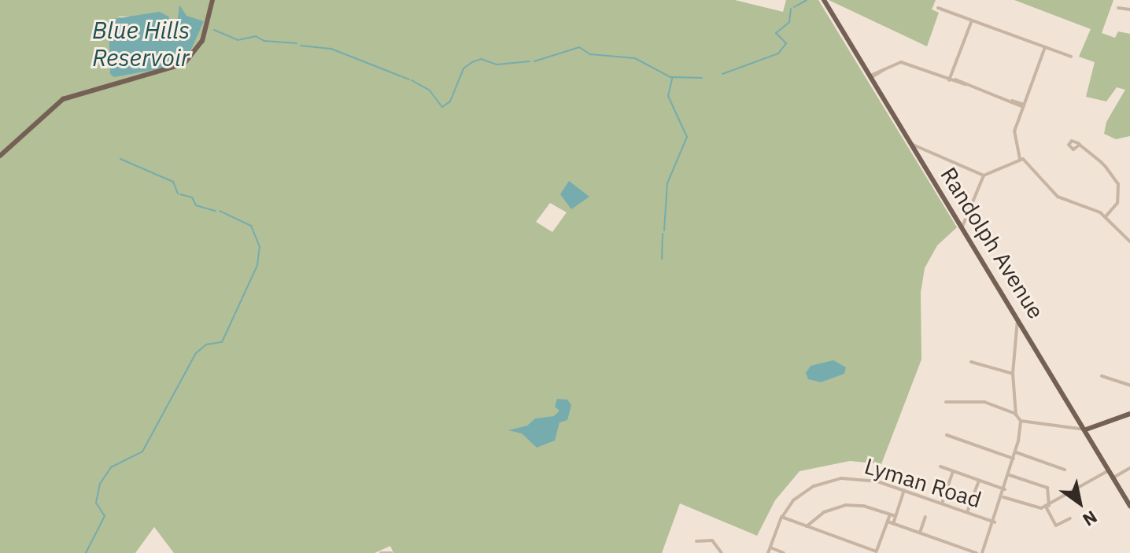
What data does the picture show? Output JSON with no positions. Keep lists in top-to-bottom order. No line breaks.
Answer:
{"streets":{"main road":["Randolph Avenue"],"street":["Lyman Road"]},"water":["Blue Hills Reservoir"],"north":"bottom right"}
